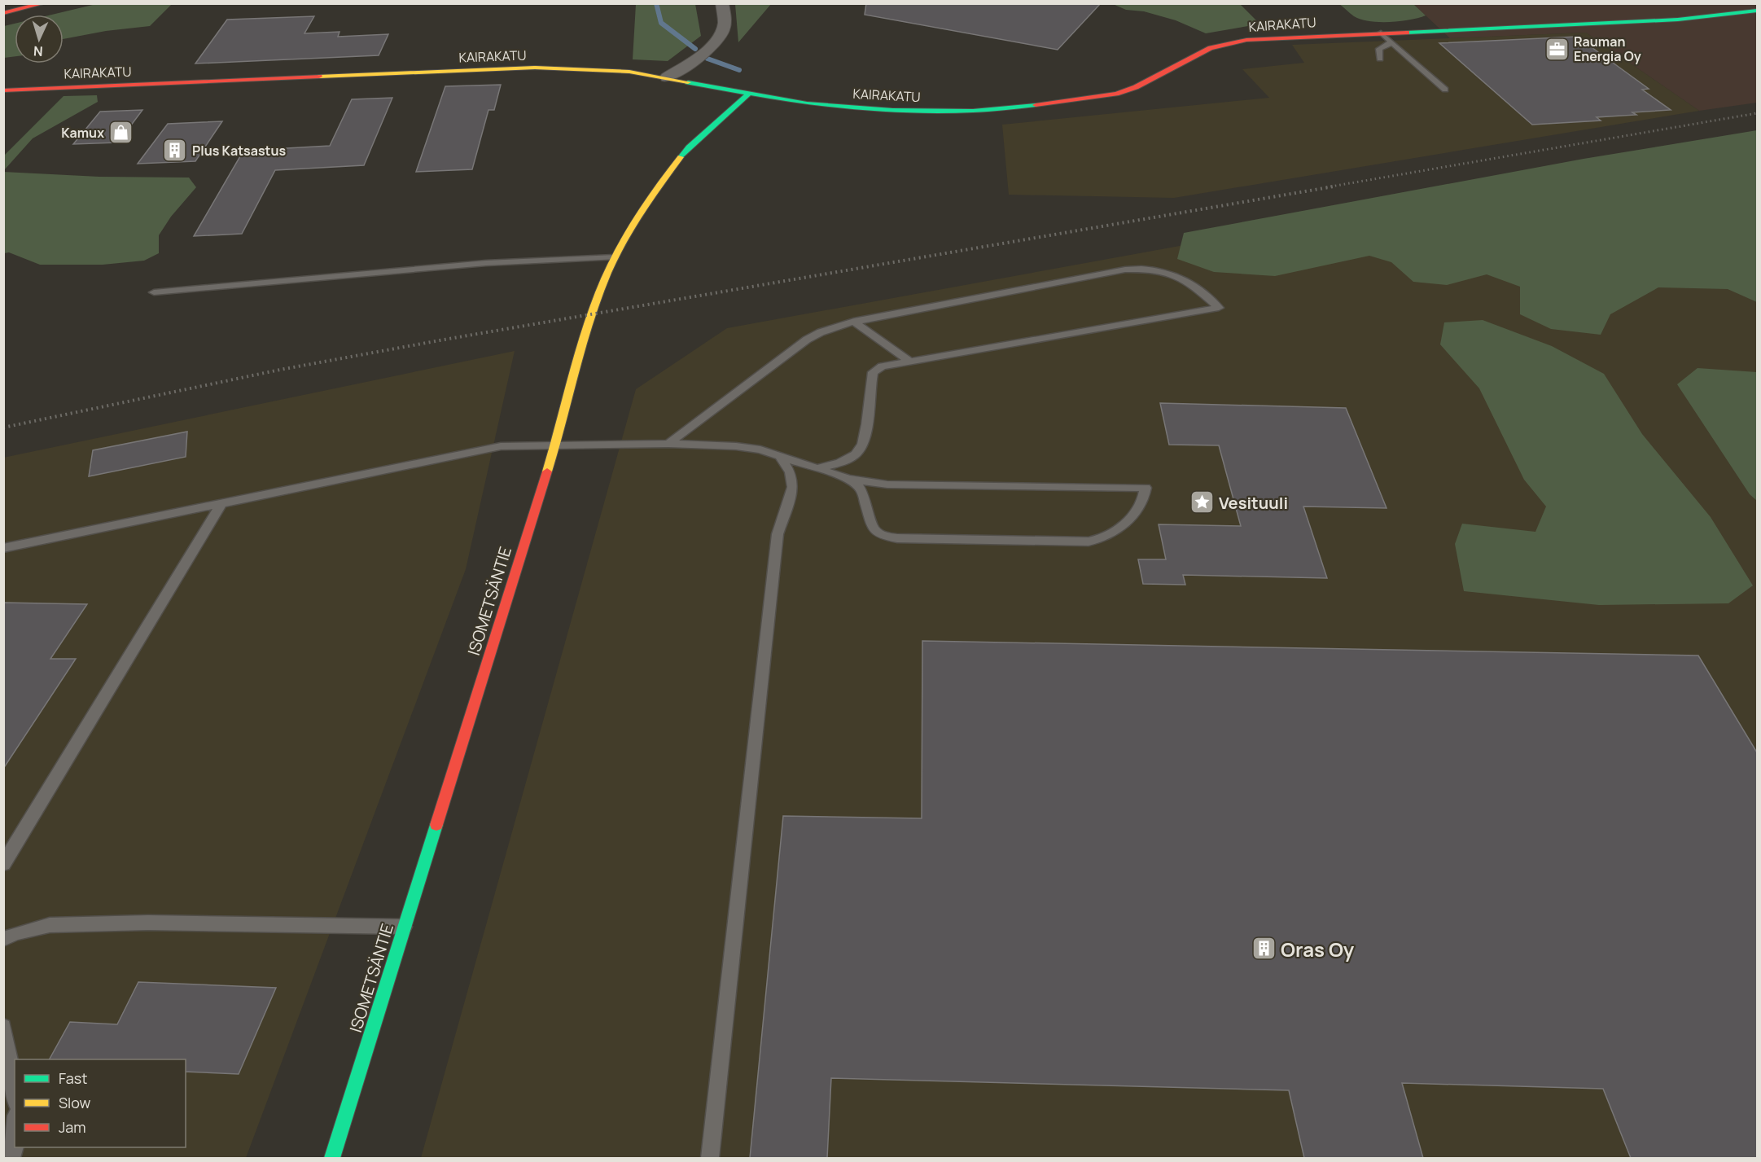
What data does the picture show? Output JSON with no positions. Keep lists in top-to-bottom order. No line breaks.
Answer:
{"streets":{"main road":["KAIRAKATU","ISOMETSÄNTIE"]},"crossings":[["KAIRAKATU","ISOMETSÄNTIE"]],"places":{"office":["Rauman Energia Oy"],"shop":["Kamux"],"building":["Plus Katsastus","Oras Oy"],"place":["Vesituuli"]},"legend":["Fast","Slow","Jam"],"north":"bottom"}
